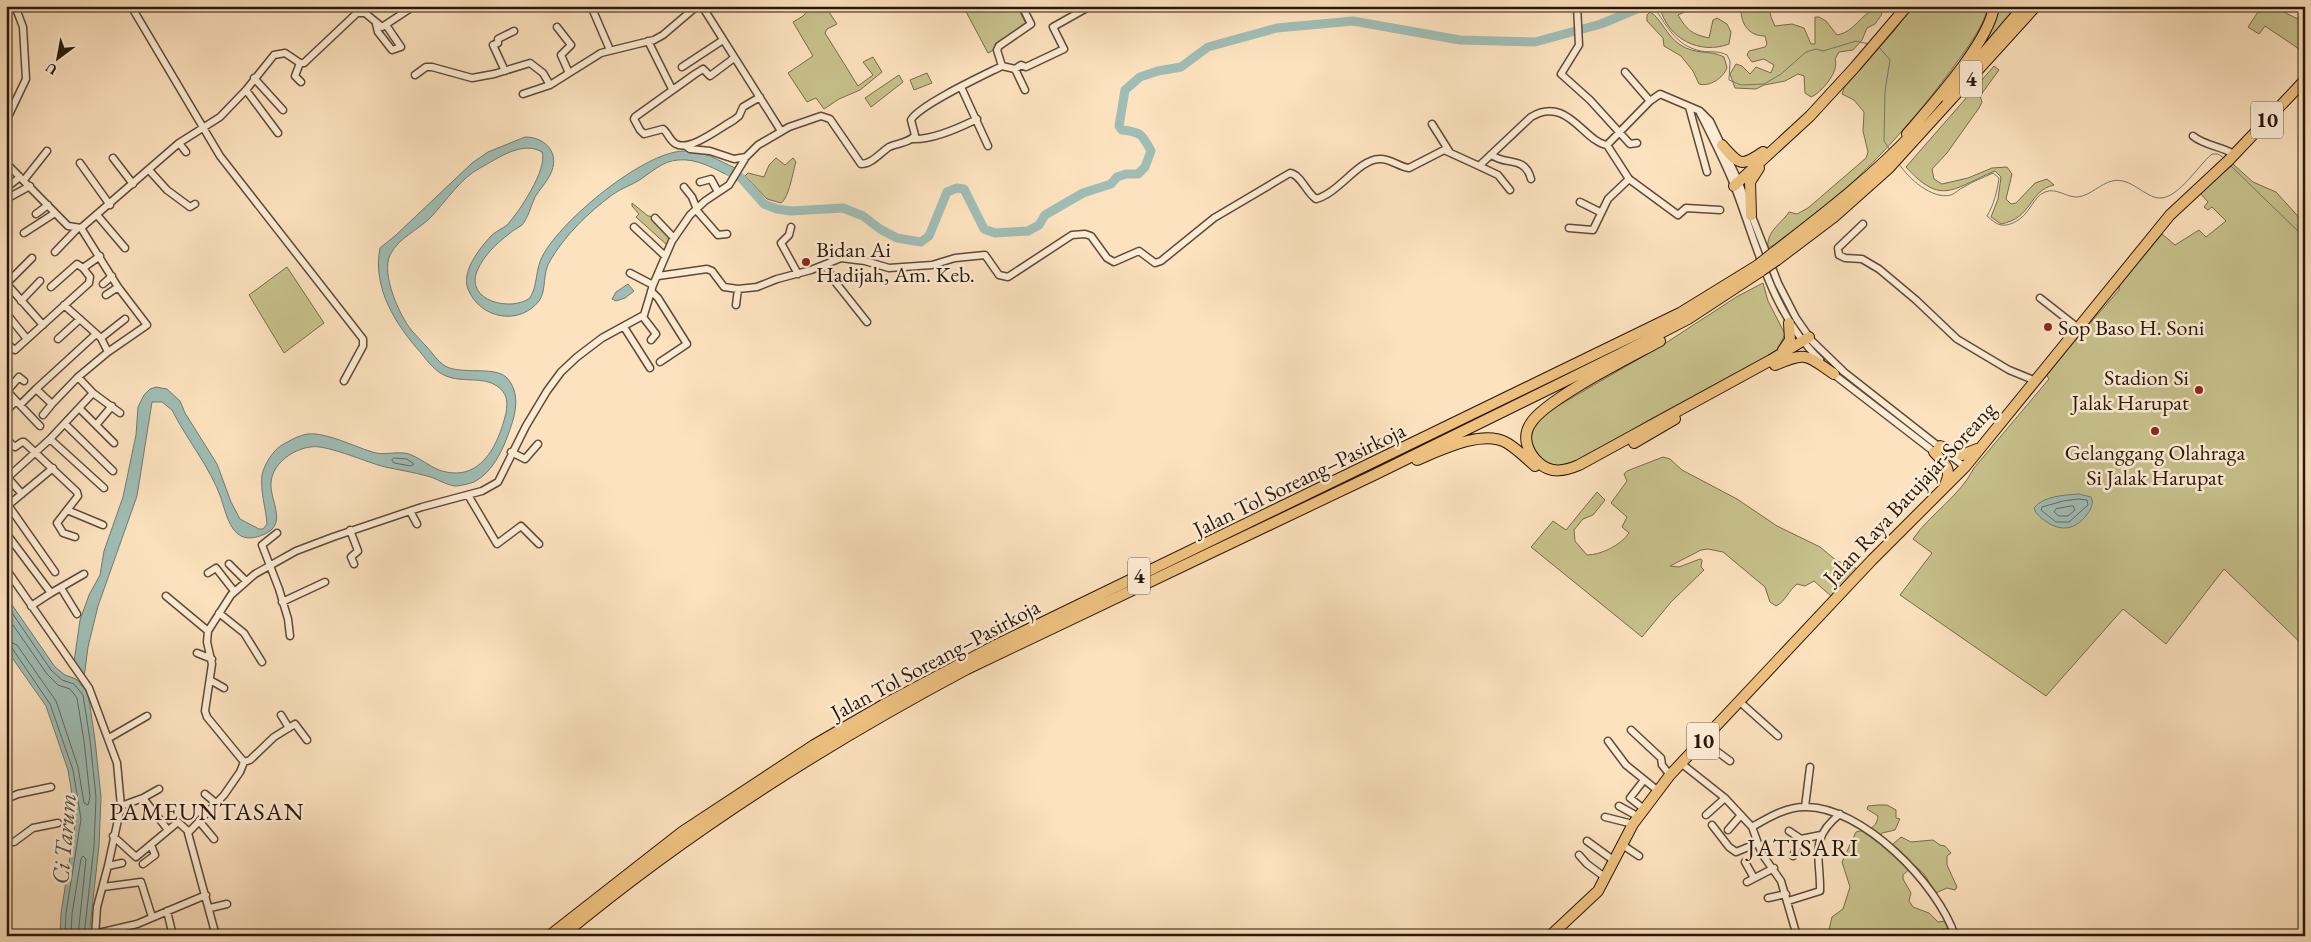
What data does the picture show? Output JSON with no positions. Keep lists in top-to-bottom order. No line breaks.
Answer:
{"streets":{"highway":["4","10","Jalan Tol Soreang–Pasirkoja","Jalan Raya Batujajar-Soreang"]},"crossings":[["4","Jalan Tol Soreang–Pasirkoja"]],"districts":["PAMEUNTASAN","JATISARI"],"water":["Ci Tarum"],"places":["Bidan Ai Hadijah, Am. Keb.","Sop Baso H. Soni","Stadion Si Jalak Harupat","Gelanggang Olahraga Si Jalak Harupat"],"north":"bottom left"}
